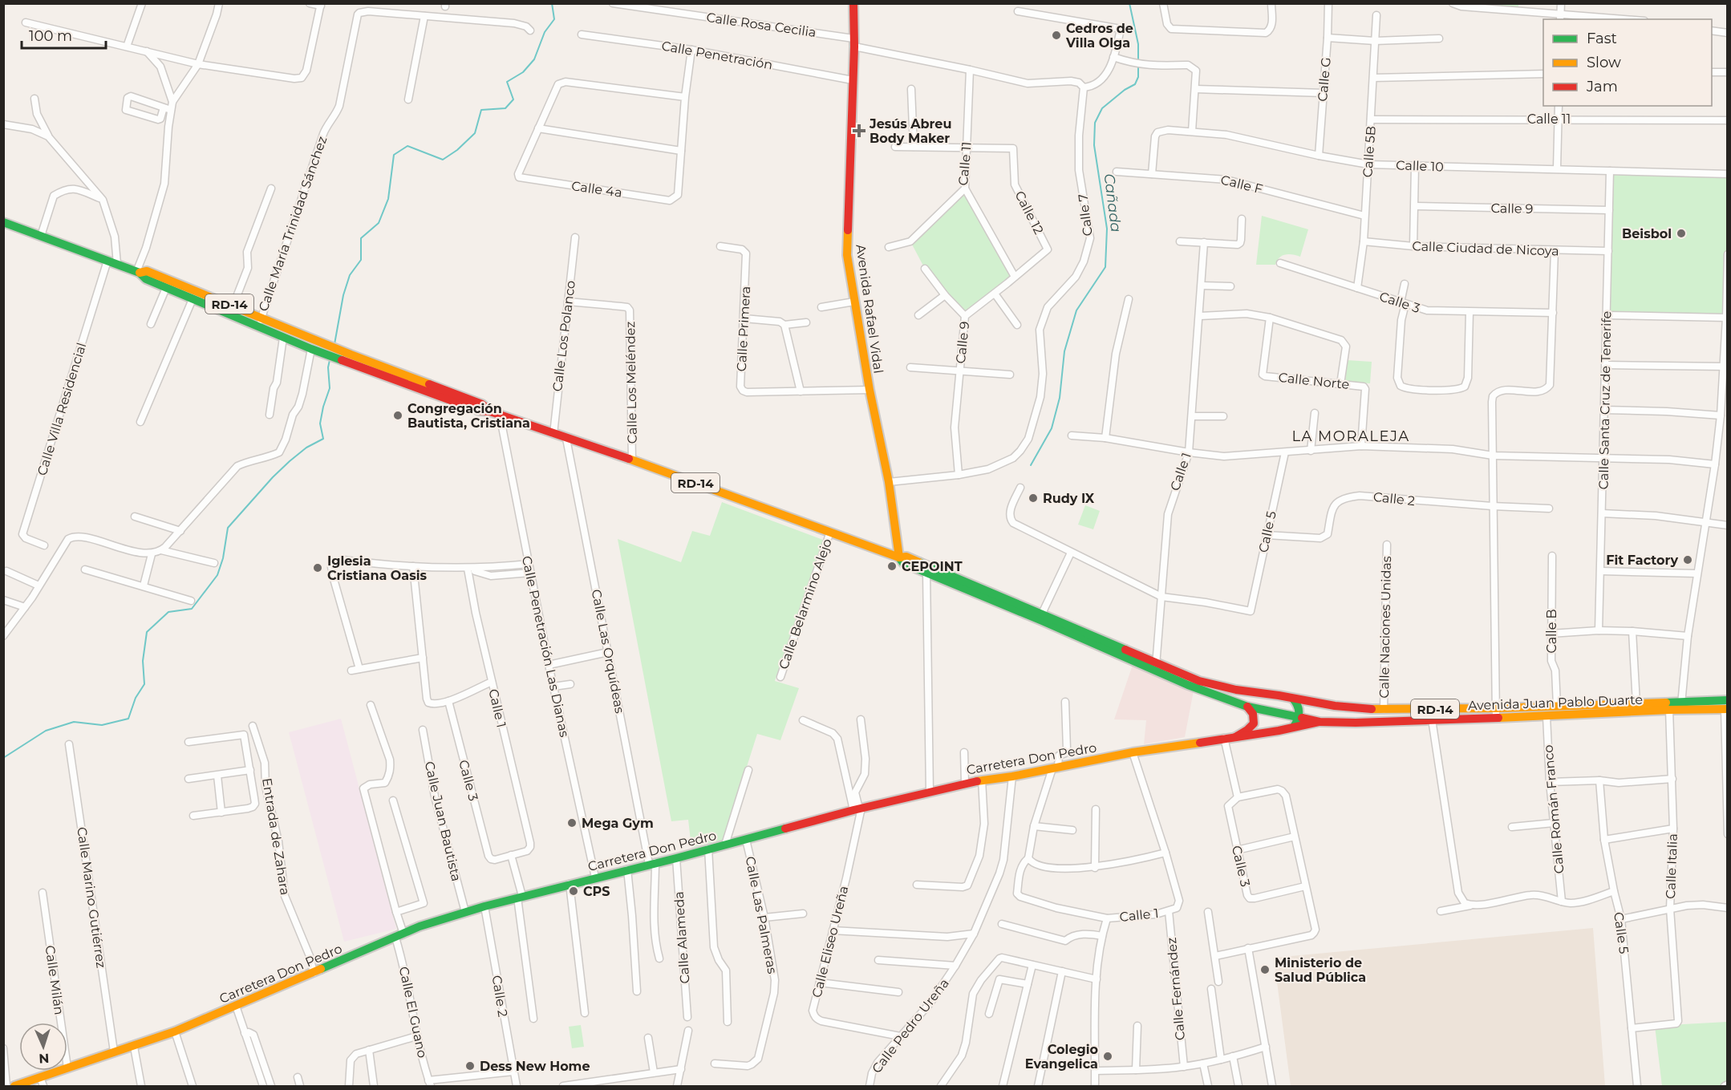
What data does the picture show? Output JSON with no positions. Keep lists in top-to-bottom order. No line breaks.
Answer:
{"streets":{"main road":["RD-14","Avenida Rafael Vidal","Avenida Juan Pablo Duarte","Carretera Don Pedro"],"street":["Calle Rosa Cecilia","Calle Penetración","Calle G","Calle 11","Calle 5B","Calle 10","Calle F","Calle 4a","Calle 9","Calle 12","Calle 7","Calle María Trinidad Sánchez","Calle Ciudad de Nicoya","Calle 3","Calle Primera","Calle Los Polanco","Calle Norte","Calle Los Meléndez","Calle Santa Cruz de Tenerife","Calle Villa Residencial","Calle 1","Calle 2","Calle 5","Calle Belarmino Alejo","Calle Naciones Unidas","Calle B","Calle Penetración Las Dianas","Calle Las Orquídeas","Calle Román Franco","Calle Juan Bautista","Entrada de Zahara","Calle Italia","Calle Marino Gutiérrez","Calle Las Palmeras","Calle Alameda","Calle Eliseo Ureña","Calle Milán","Calle Fernández","Calle El Guano","Calle Pedro Ureña"]},"crossings":[["Calle Rosa Cecilia","Avenida Rafael Vidal"],["Calle Penetración","Avenida Rafael Vidal"],["Calle G","Calle 10"],["Calle 11","Calle 5B"],["Calle 11","Calle 12"],["Calle 5B","Calle 10"],["Calle 5B","Calle F"],["Calle 5B","Calle Ciudad de Nicoya"],["Calle 5B","Calle 3"],["Calle 10","Calle F"],["Calle 10","Calle Santa Cruz de Tenerife"],["Calle 9","Calle 12"],["Calle 9","Calle 7"],["Calle 9","Calle Santa Cruz de Tenerife"],["Calle 7","Avenida Rafael Vidal"],["Calle María Trinidad Sánchez","RD-14"],["Calle Ciudad de Nicoya","Calle Santa Cruz de Tenerife"],["Calle 3","Calle 1"],["RD-14","Avenida Rafael Vidal"],["RD-14","Calle Los Polanco"],["RD-14","Calle Los Meléndez"],["RD-14","Calle Villa Residencial"],["RD-14","Calle 1"],["RD-14","Calle Belarmino Alejo"],["RD-14","Calle Penetración Las Dianas"],["RD-14","Calle Las Orquídeas"],["RD-14","Avenida Juan Pablo Duarte"],["Avenida Rafael Vidal","Calle Primera"],["Calle Los Polanco","Calle Los Meléndez"],["Calle 1","Calle 5"],["Calle 1","Carretera Don Pedro"],["Calle 1","Calle Fernández"],["Calle 2","Calle 5"],["Calle 2","Carretera Don Pedro"],["Calle 5","Calle Italia"],["Calle Naciones Unidas","Avenida Juan Pablo Duarte"],["Calle B","Avenida Juan Pablo Duarte"],["Calle Penetración Las Dianas","Carretera Don Pedro"],["Calle Las Orquídeas","Carretera Don Pedro"],["Avenida Juan Pablo Duarte","Carretera Don Pedro"],["Avenida Juan Pablo Duarte","Calle Román Franco"],["Avenida Juan Pablo Duarte","Calle Italia"],["Carretera Don Pedro","Calle Juan Bautista"],["Carretera Don Pedro","Entrada de Zahara"],["Carretera Don Pedro","Calle Marino Gutiérrez"],["Carretera Don Pedro","Calle Las Palmeras"],["Carretera Don Pedro","Calle Alameda"],["Carretera Don Pedro","Calle Eliseo Ureña"],["Carretera Don Pedro","Calle El Guano"],["Carretera Don Pedro","Calle Pedro Ureña"],["Calle Eliseo Ureña","Calle Pedro Ureña"]],"districts":["LA MORALEJA"],"water":["Cañada"],"places":{"other":["Cedros de Villa Olga","Beisbol","Congregación Bautista, Cristiana","Rudy IX","Fit Factory","CEPOINT","Iglesia Cristiana Oasis","Mega Gym","CPS","Ministerio de Salud Pública","Colegio Evangelica","Dess New Home"],"health":["Jesús Abreu Body Maker"]},"legend":["Fast","Slow","Jam"],"scale_bar":"100 m","north":"bottom"}
